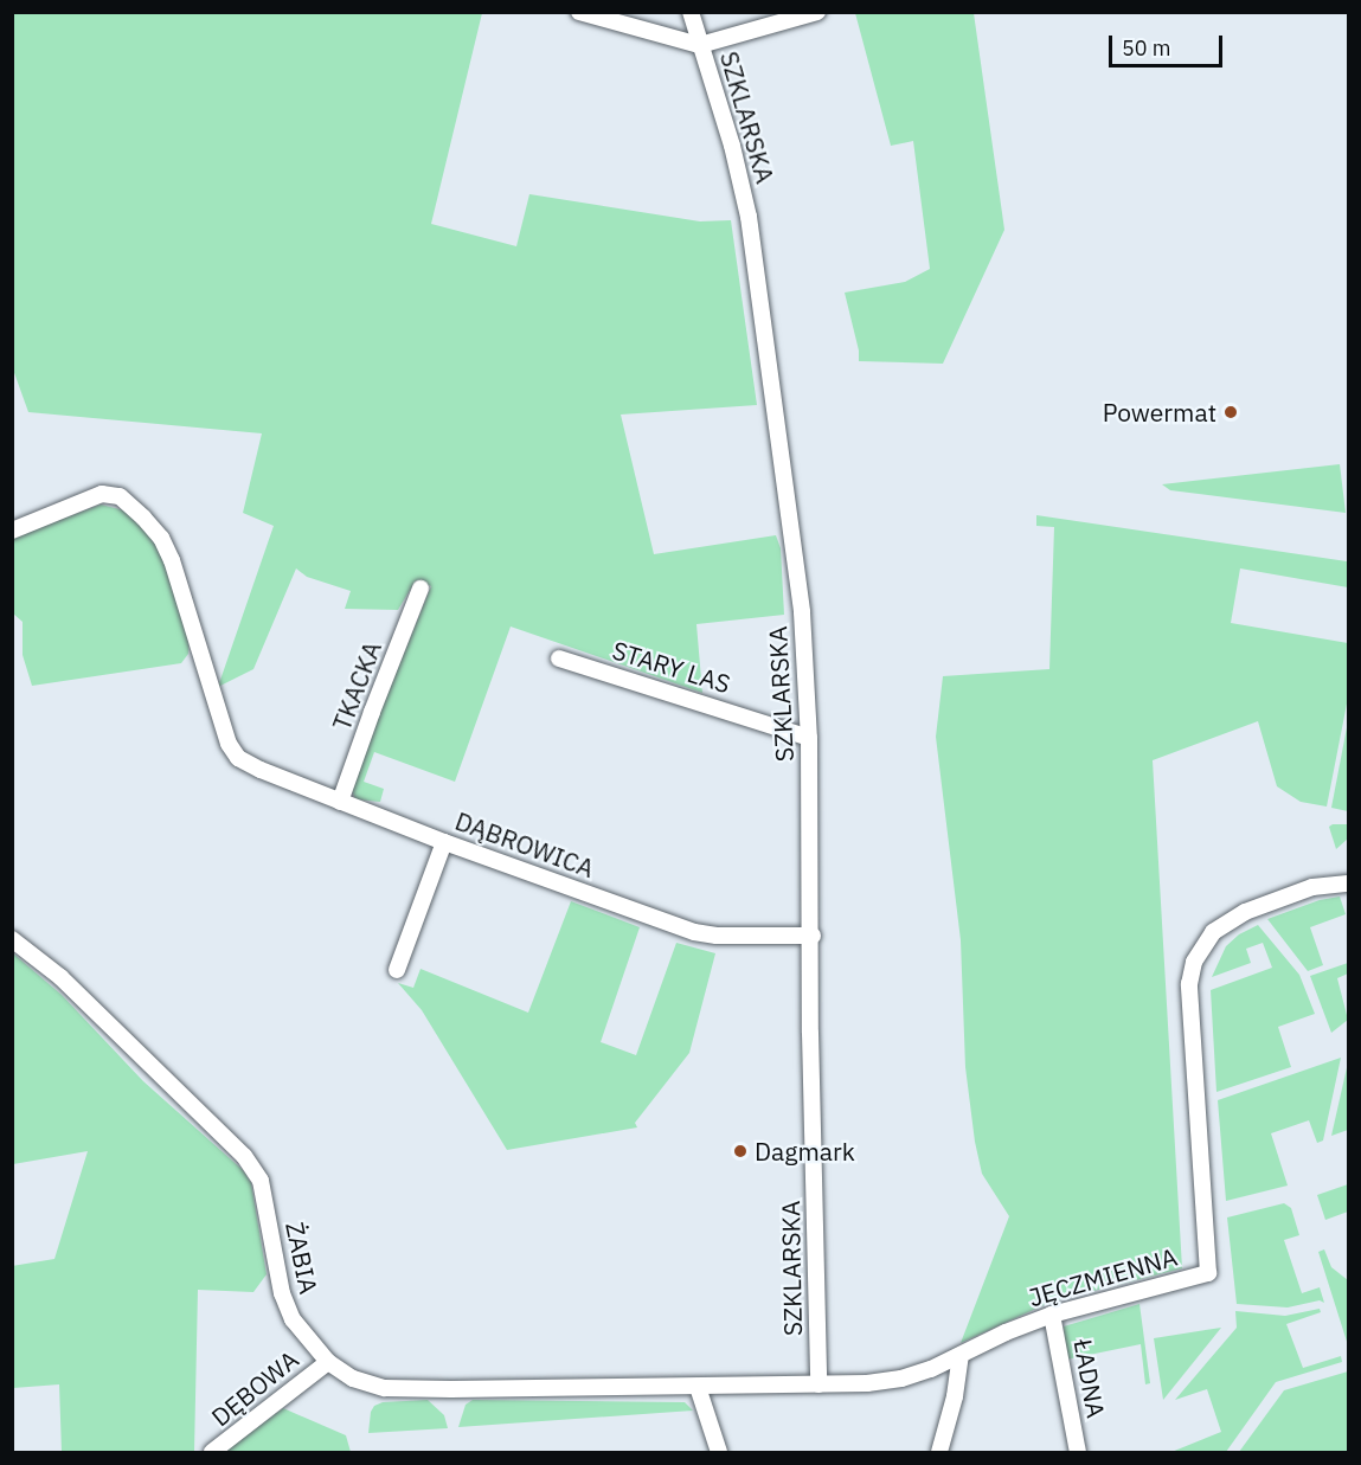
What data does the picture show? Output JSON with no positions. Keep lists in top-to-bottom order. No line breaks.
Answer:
{"streets":{"street":["SZKLARSKA","STARY LAS","TKACKA","DĄBROWICA","ŻABIA","JĘCZMIENNA","ŁADNA","DĘBOWA"]},"crossings":[["SZKLARSKA","STARY LAS"],["SZKLARSKA","DĄBROWICA"],["SZKLARSKA","JĘCZMIENNA"],["TKACKA","DĄBROWICA"],["ŻABIA","JĘCZMIENNA"],["ŻABIA","DĘBOWA"],["JĘCZMIENNA","ŁADNA"]],"places":["Powermat","Dagmark"],"scale_bar":"50 m"}
